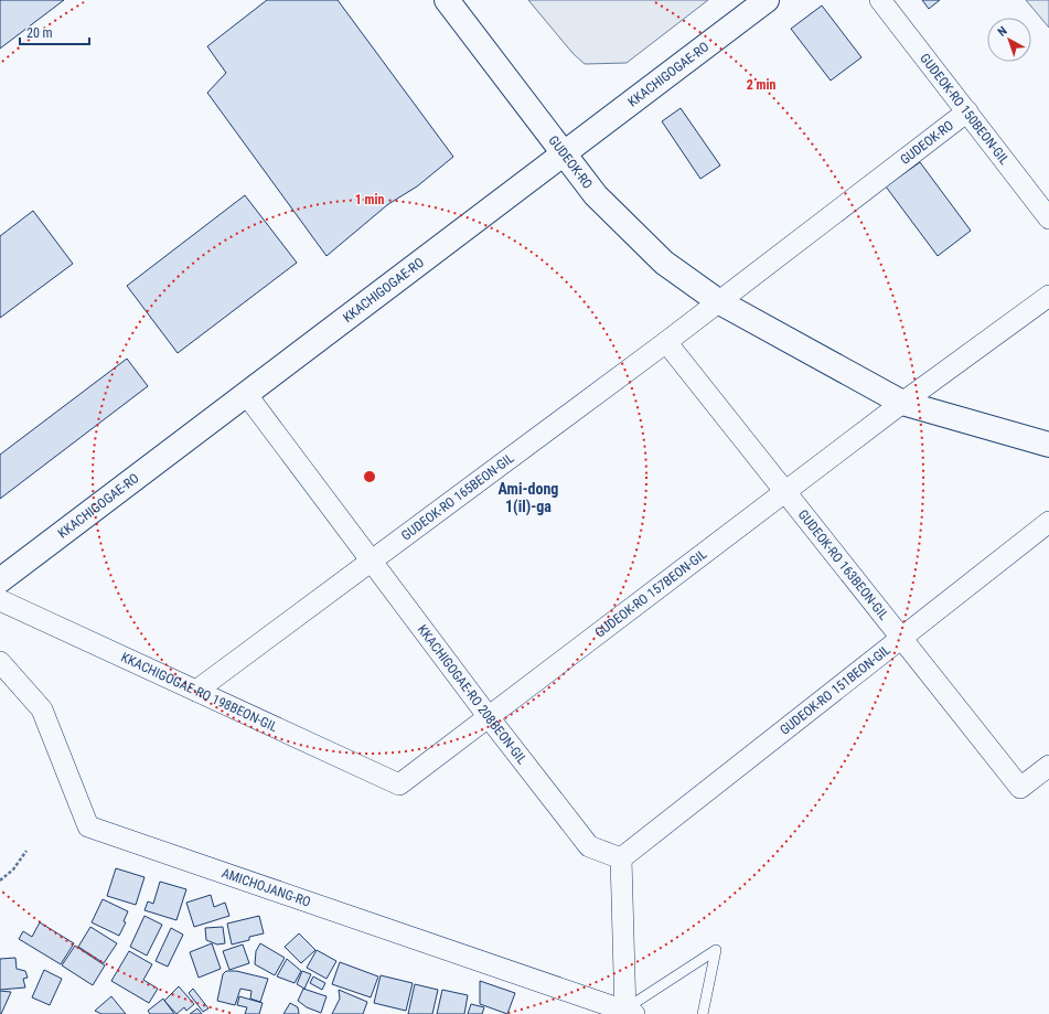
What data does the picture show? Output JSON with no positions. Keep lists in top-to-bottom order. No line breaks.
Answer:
{"streets":{"main road":["KKACHIGOGAE-RO","GUDEOK-RO"],"street":["GUDEOK-RO 150BEON-GIL","GUDEOK-RO 165BEON-GIL","GUDEOK-RO 163BEON-GIL","GUDEOK-RO 157BEON-GIL","GUDEOK-RO 151BEON-GIL","KKACHIGOGAE-RO 198BEON-GIL","KKACHIGOGAE-RO 208BEON-GIL","AMICHOJANG-RO"]},"crossings":[["KKACHIGOGAE-RO","GUDEOK-RO"],["KKACHIGOGAE-RO","KKACHIGOGAE-RO 208BEON-GIL"],["GUDEOK-RO 150BEON-GIL","GUDEOK-RO"],["GUDEOK-RO","GUDEOK-RO 165BEON-GIL"],["GUDEOK-RO","GUDEOK-RO 157BEON-GIL"],["GUDEOK-RO 165BEON-GIL","GUDEOK-RO 163BEON-GIL"],["GUDEOK-RO 165BEON-GIL","KKACHIGOGAE-RO 198BEON-GIL"],["GUDEOK-RO 165BEON-GIL","KKACHIGOGAE-RO 208BEON-GIL"],["GUDEOK-RO 163BEON-GIL","GUDEOK-RO 157BEON-GIL"],["GUDEOK-RO 163BEON-GIL","GUDEOK-RO 151BEON-GIL"],["GUDEOK-RO 157BEON-GIL","KKACHIGOGAE-RO 198BEON-GIL"],["GUDEOK-RO 157BEON-GIL","KKACHIGOGAE-RO 208BEON-GIL"],["GUDEOK-RO 151BEON-GIL","KKACHIGOGAE-RO 208BEON-GIL"]],"districts":["Ami-dong 1(il)-ga"],"scale_bar":"20 m","north":"top left","rings":["2 min","1 min"]}
